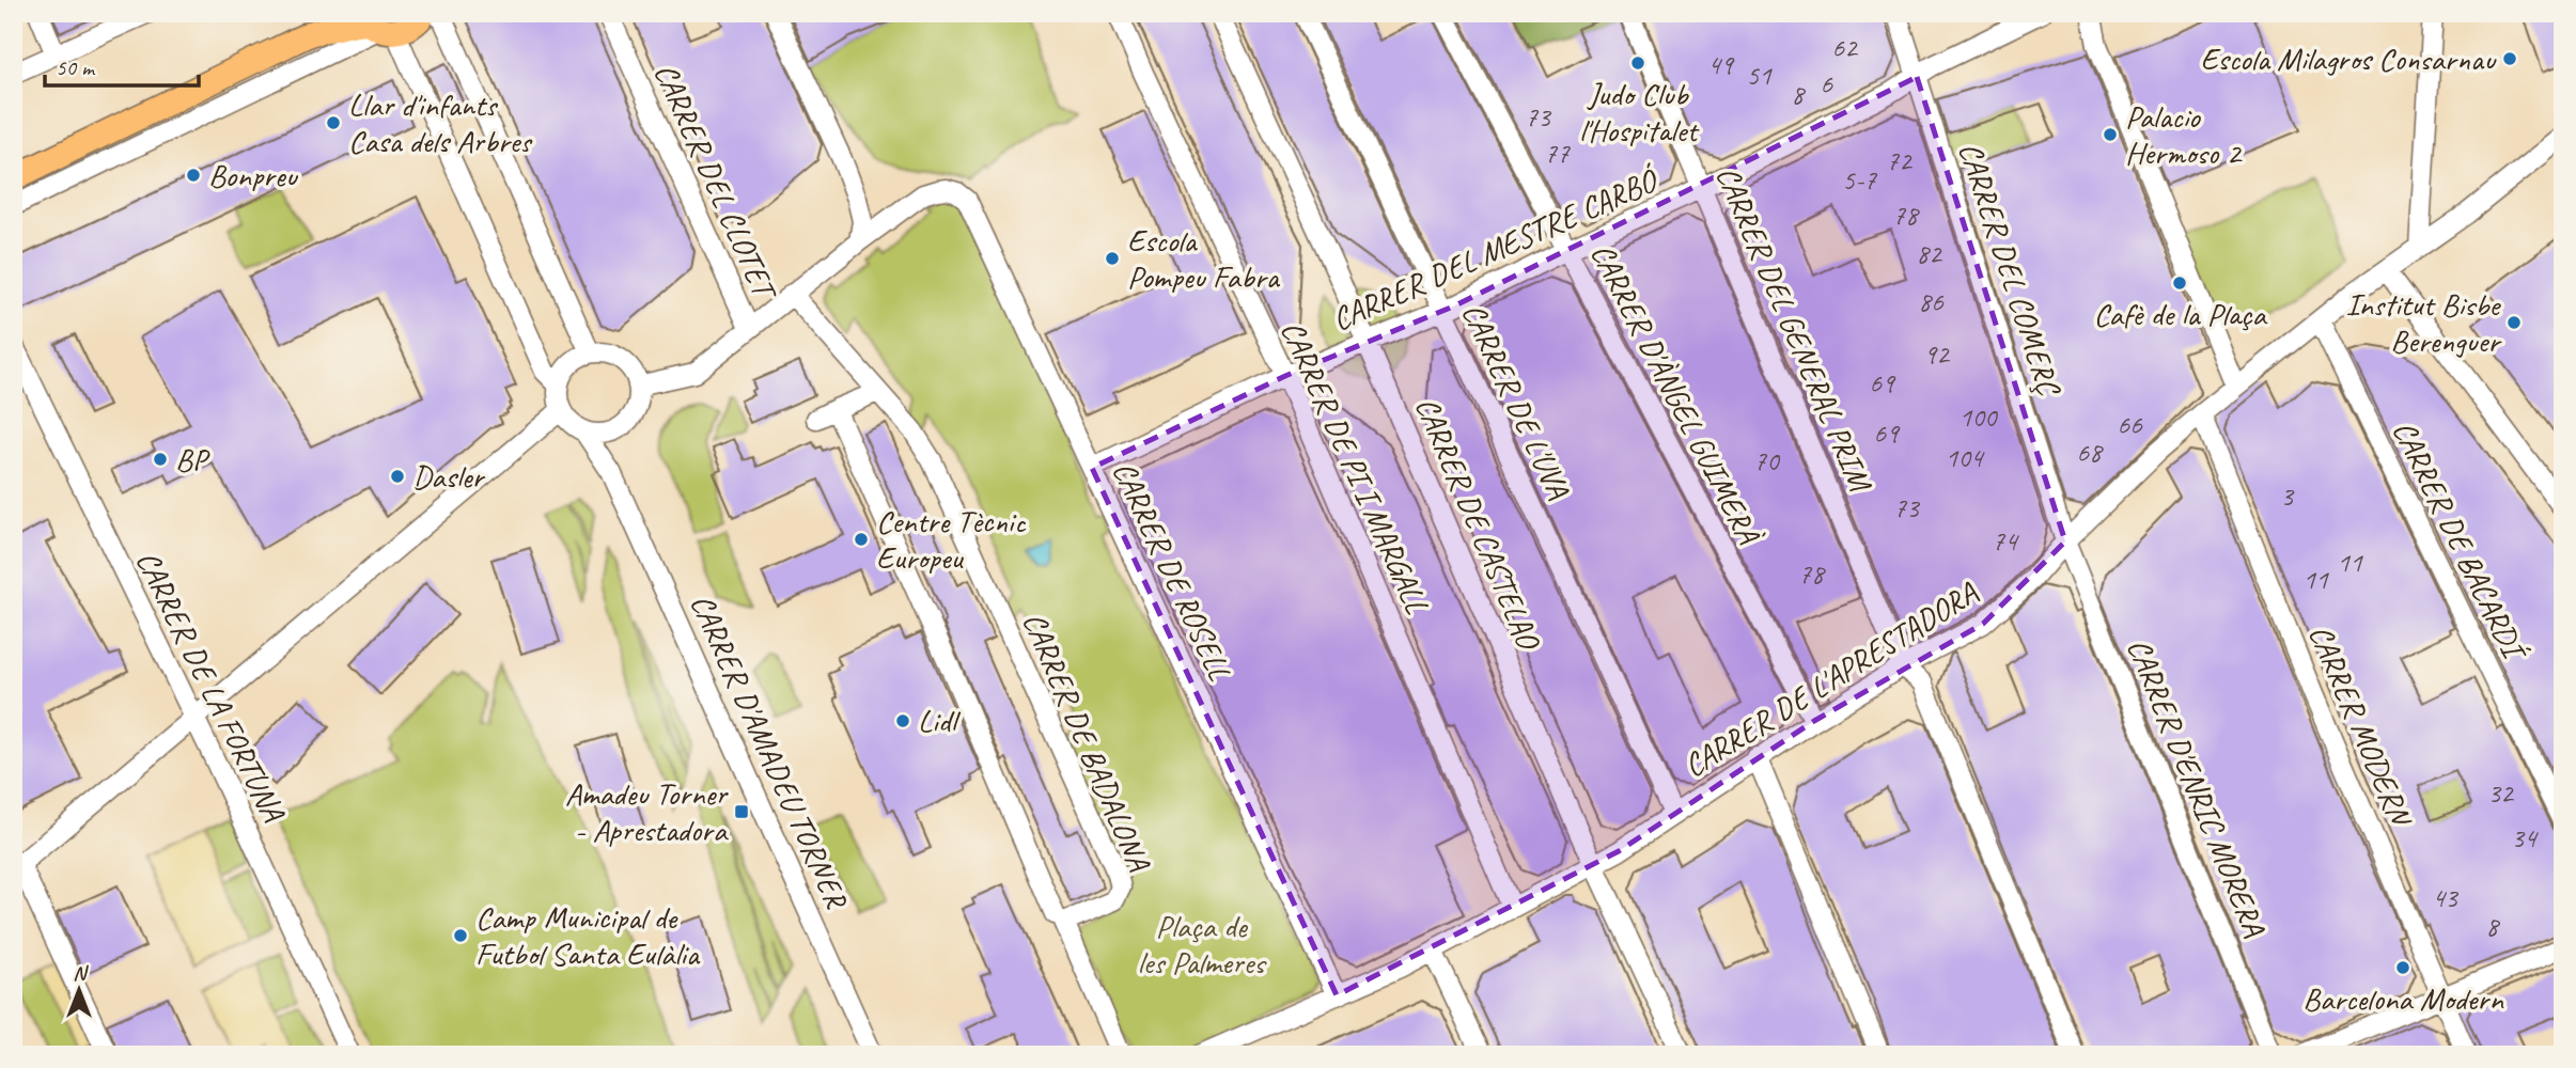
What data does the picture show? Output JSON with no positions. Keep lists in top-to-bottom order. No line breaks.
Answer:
{"streets":{"street":["CARRER DEL CLOTET","CARRER DEL MESTRE CARBÓ","CARRER DEL COMERÇ","CARRER DEL GENERAL PRIM","CARRER D'ÀNGEL GUIMERÀ","CARRER DE L'UVA","CARRER DE PI I MARGALL","CARRER DE CASTELAO","CARRER DE BACARDÍ","CARRER DE ROSELL","CARRER DE L'APRESTADORA","CARRER DE LA FORTUNA","CARRER MODERN","CARRER DE BADALONA","CARRER D'AMADEU TORNER","CARRER D'ENRIC MORERA"]},"crossings":[["CARRER DEL MESTRE CARBÓ","CARRER DEL COMERÇ"],["CARRER DEL MESTRE CARBÓ","CARRER DEL GENERAL PRIM"],["CARRER DEL MESTRE CARBÓ","CARRER D'ÀNGEL GUIMERÀ"],["CARRER DEL MESTRE CARBÓ","CARRER DE L'UVA"],["CARRER DEL MESTRE CARBÓ","CARRER DE PI I MARGALL"],["CARRER DEL MESTRE CARBÓ","CARRER DE CASTELAO"],["CARRER DEL MESTRE CARBÓ","CARRER DE ROSELL"],["CARRER DEL COMERÇ","CARRER DE L'APRESTADORA"],["CARRER DEL COMERÇ","CARRER D'ENRIC MORERA"],["CARRER DEL GENERAL PRIM","CARRER DE L'APRESTADORA"],["CARRER D'ÀNGEL GUIMERÀ","CARRER DE L'APRESTADORA"],["CARRER DE L'UVA","CARRER DE L'APRESTADORA"],["CARRER DE PI I MARGALL","CARRER DE L'APRESTADORA"],["CARRER DE CASTELAO","CARRER DE L'APRESTADORA"],["CARRER DE BACARDÍ","CARRER DE L'APRESTADORA"],["CARRER DE ROSELL","CARRER DE L'APRESTADORA"],["CARRER DE L'APRESTADORA","CARRER MODERN"],["CARRER DE L'APRESTADORA","CARRER D'ENRIC MORERA"]],"parks":["Plaça de les Palmeres"],"places":{"other":["Escola Milagros Consarnau","Judo Club l'Hospitalet","Llar d'infants Casa dels Arbres","Palacio Hermoso 2","Bonpreu","Escola Pompeu Fabra","Cafè de la Plaça","Institut Bisbe Berenguer","BP","Dasler","Centre Tècnic Europeu","Lidl","Camp Municipal de Futbol Santa Eulàlia","Barcelona Modern"],"transit":["Amadeu Torner - Aprestadora"]},"house_numbers":["62","49","51","6","8","73","77","72","5-7","78","82","86","92","69","100","66","69","68","104","70","3","73","74","11","78","11","32","34","43","8"],"scale_bar":"50 m","north":"top"}
